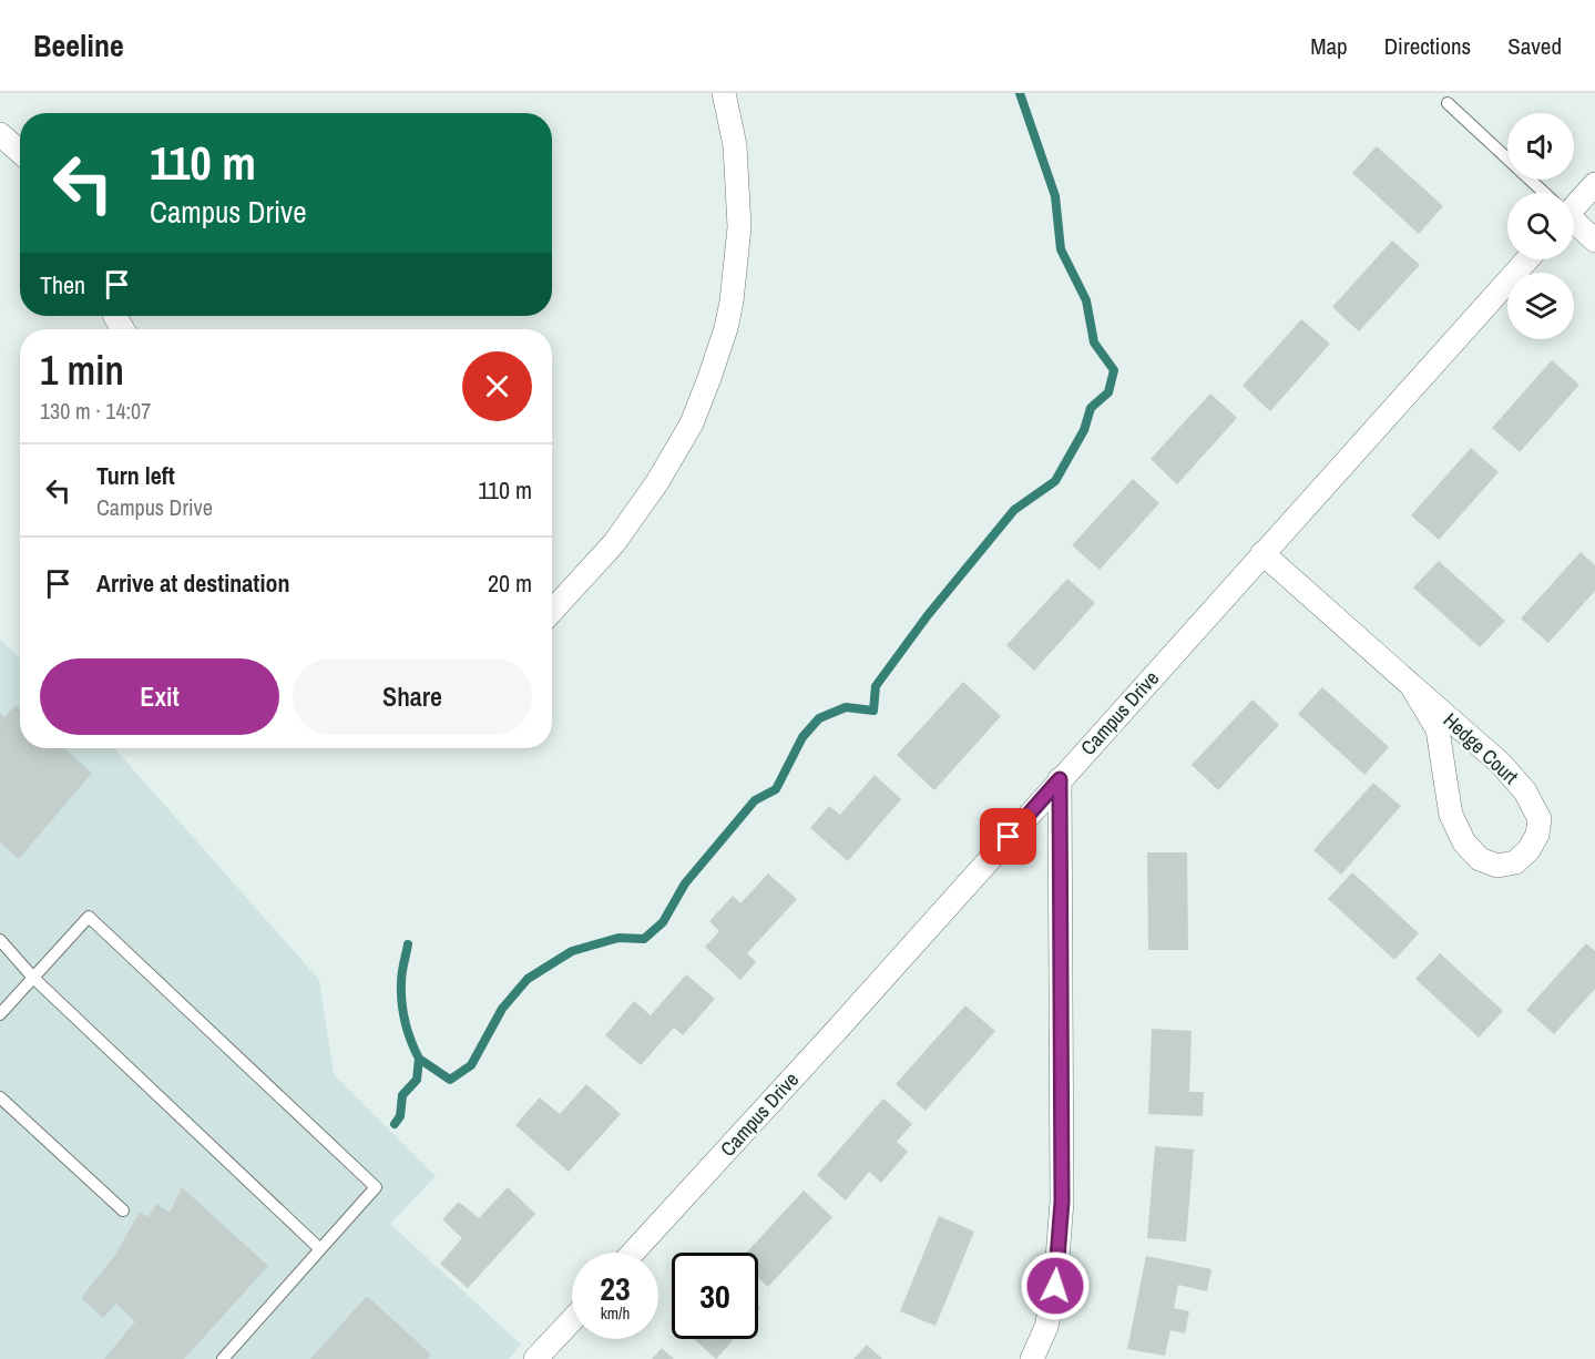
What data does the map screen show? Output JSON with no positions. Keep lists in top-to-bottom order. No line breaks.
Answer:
{"streets":{"street":["Campus Drive","Hedge Court"]},"crossings":[["Campus Drive","Hedge Court"]],"page":{"header":"Beeline","nav":["Map","Directions","Saved"],"turn":["110 m","Campus Drive"],"then":"Then","heading":["1 min","130 m · 14:07"],"list":[{"name":"Turn left","note":"Campus Drive","value":"110 m"},{"name":"Arrive at destination","value":"20 m"}],"buttons":["Exit","Share"],"speed":"23 km/h","limit":"30"}}
